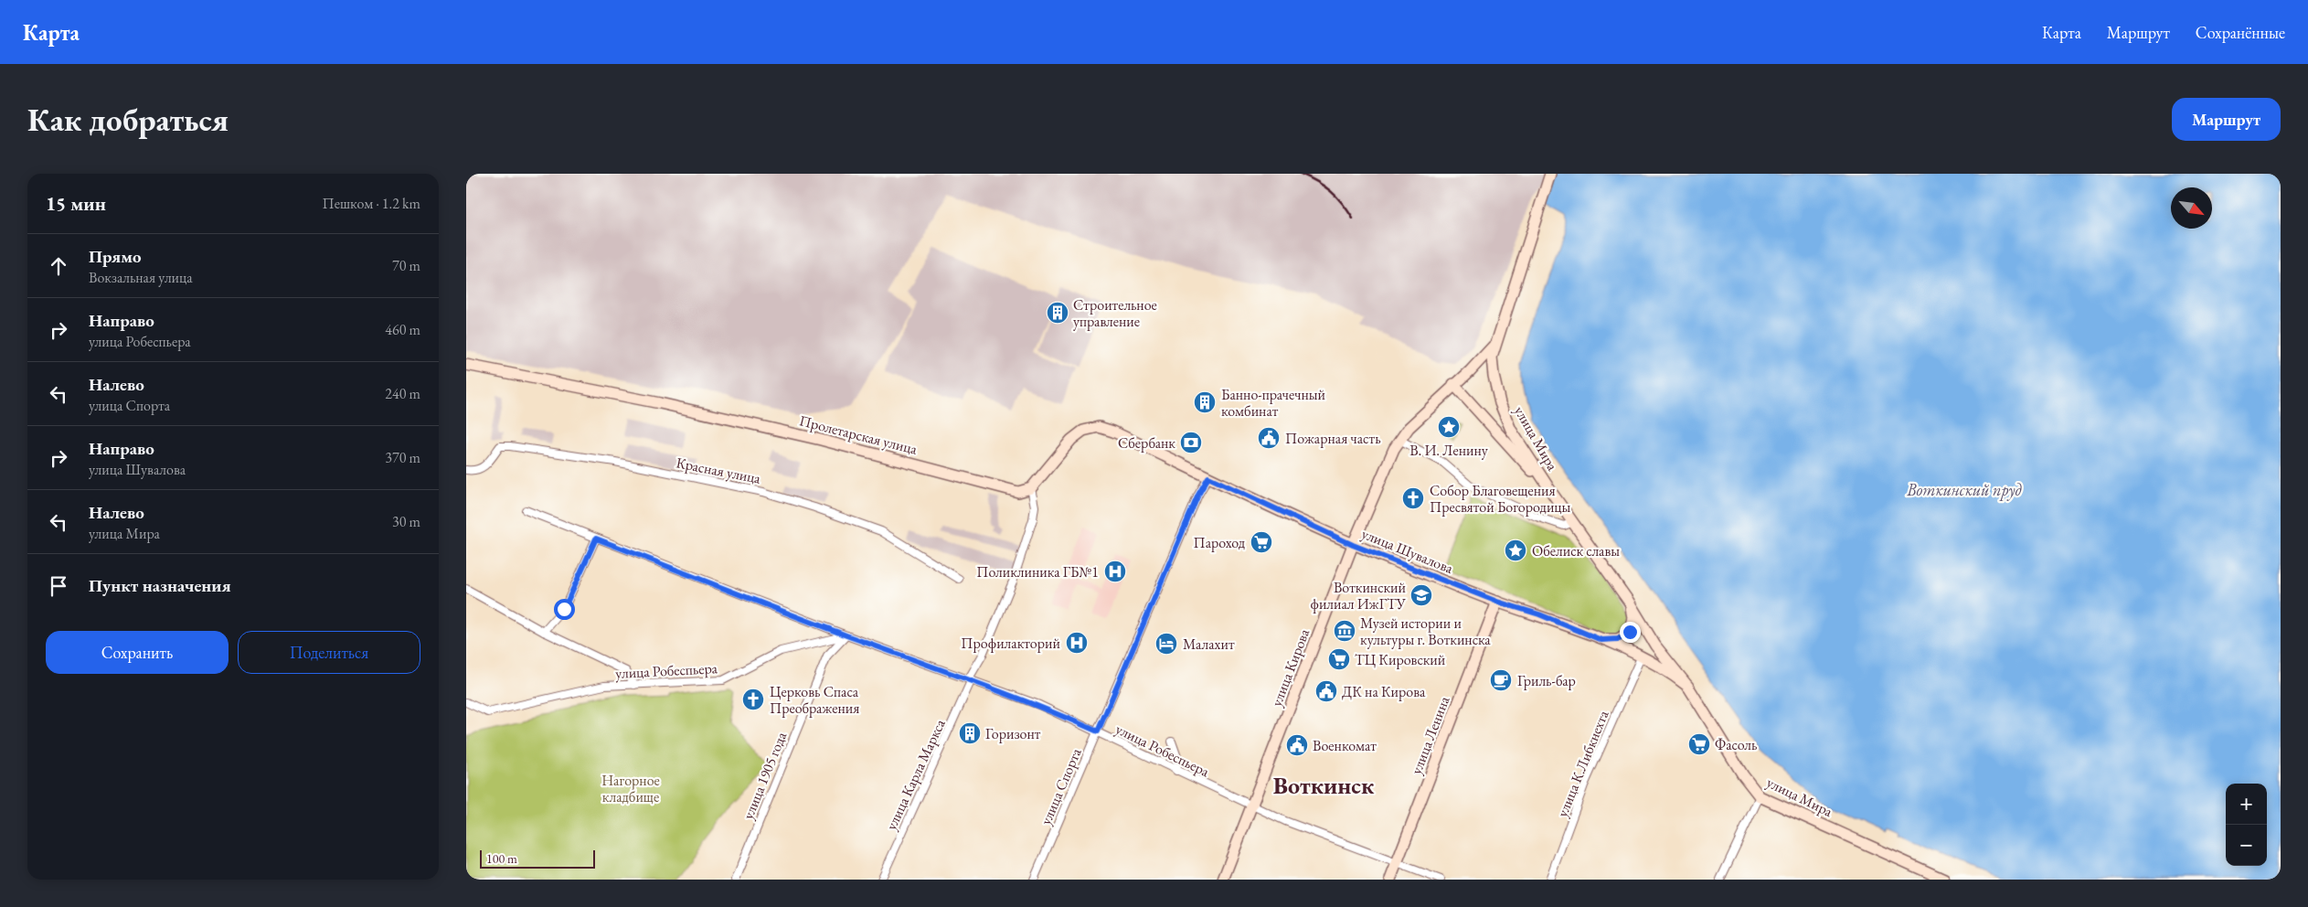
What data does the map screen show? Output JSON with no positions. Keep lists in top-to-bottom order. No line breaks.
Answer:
{"streets":{"main road":["Пролетарская улица","улица Мира","улица Шувалова","улица Кирова","улица Ленина"],"street":["Красная улица","улица Робеспьера","улица К.Либкнехта","улица Карла Маркса","улица 1905 года","улица Спорта"]},"crossings":[["Пролетарская улица","улица Карла Маркса"],["улица Мира","улица Шувалова"],["улица Мира","улица Кирова"],["улица Мира","улица К.Либкнехта"],["улица Шувалова","улица Кирова"],["улица Шувалова","улица Ленина"],["улица Шувалова","улица Спорта"],["улица Кирова","улица Робеспьера"],["улица Робеспьера","улица Ленина"],["улица Робеспьера","улица Карла Маркса"],["улица Робеспьера","улица 1905 года"],["улица Робеспьера","улица Спорта"]],"districts":["Воткинск"],"water":["Воткинский пруд"],"parks":["Нагорное кладбище"],"places":{"building":["Строительное управление","Банно-прачечный комбинат","Горизонт"],"place":["В. И. Ленину","Обелиск славы"],"public building":["Пожарная часть","ДК на Кирова","Военкомат"],"bank":["Сбербанк"],"church":["Собор Благовещения Пресвятой Богородицы","Церковь Спаса Преображения"],"supermarket":["Пароход","ТЦ Кировский","Фасоль"],"hospital":["Поликлиника ГБ№1","Профилакторий"],"school or university":["Воткинский филиал ИжГТУ"],"museum":["Музей истории и культуры г. Воткинска"],"hotel":["Малахит"],"cafe":["Гриль-бар"]},"scale_bar":"100 m","north":"bottom right","page":{"header":"Карта","nav":["Карта","Маршрут","Сохранённые"],"buttons":["Маршрут",["Сохранить","Поделиться"]],"title":"Как добраться","heading":["15 мин","Пешком · 1.2 km"],"list":[["Прямо","Вокзальная улица","70 m"],["Направо","улица Робеспьера","460 m"],["Налево","улица Спорта","240 m"],["Направо","улица Шувалова","370 m"],["Налево","улица Мира","30 m"],"Пункт назначения"],"map_buttons":["+","−"],"scale":"100 m"}}
